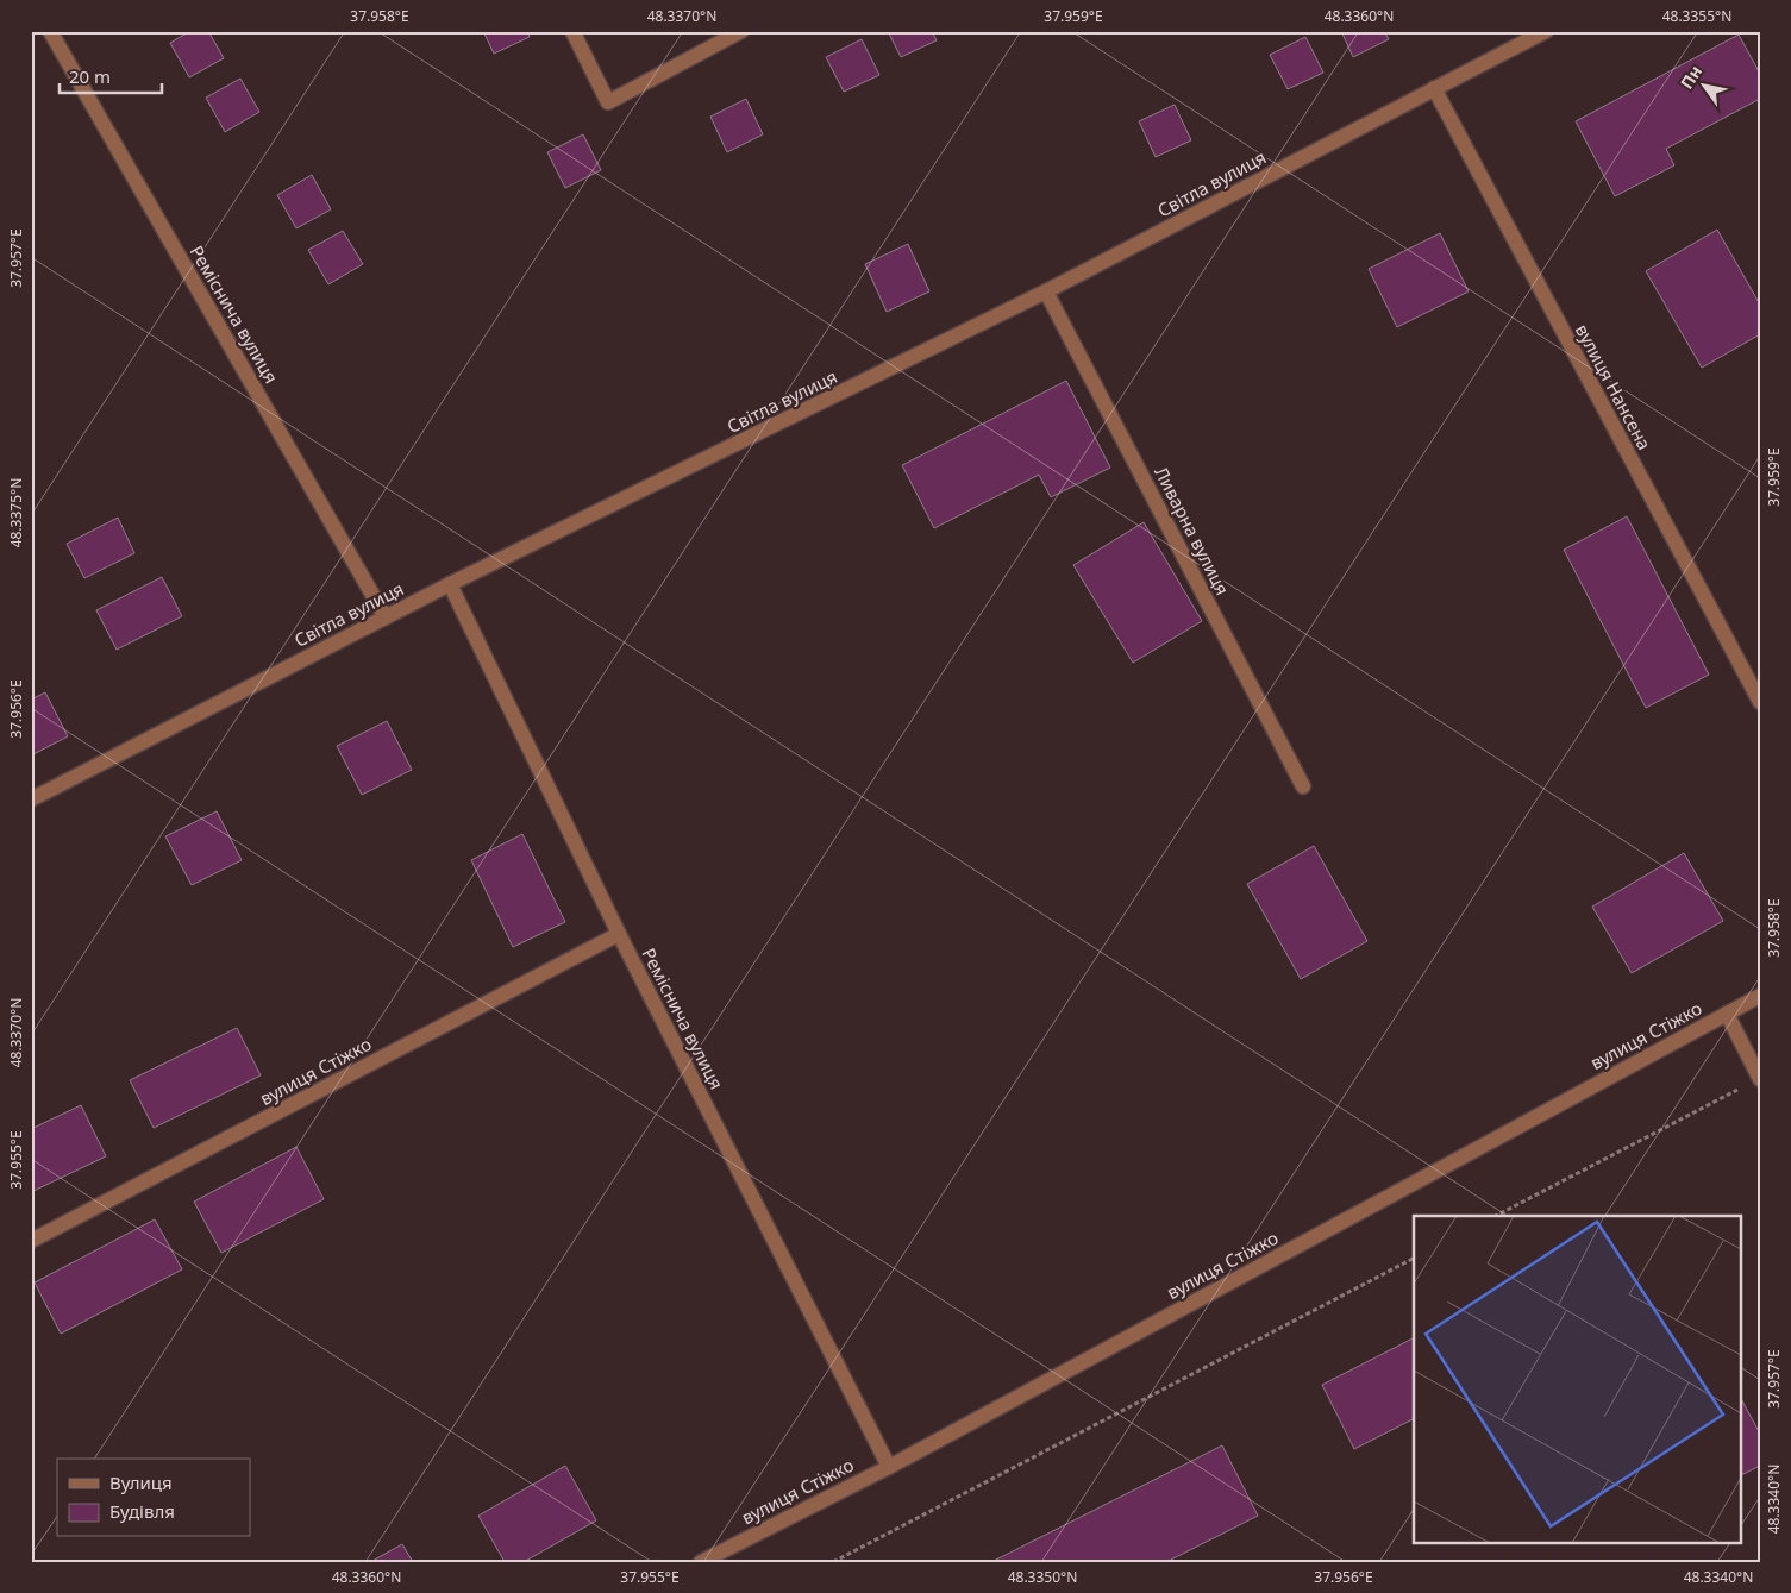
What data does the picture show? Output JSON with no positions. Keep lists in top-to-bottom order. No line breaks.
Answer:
{"streets":{"street":["Світла вулиця","Реміснича вулиця","вулиця Нансена","Ливарна вулиця","вулиця Стіжко"]},"crossings":[["Світла вулиця","Реміснича вулиця"],["Світла вулиця","вулиця Нансена"],["Світла вулиця","Ливарна вулиця"],["Реміснича вулиця","вулиця Стіжко"]],"legend":["Вулиця","Будівля"],"scale_bar":"20 m","north":"top left","coordinates":["37.958°E","48.3370°N","37.959°E","48.3360°N","48.3355°N","37.957°E","48.3375°N","37.956°E","37.955°E","48.3340°N","48.3350°N"]}
